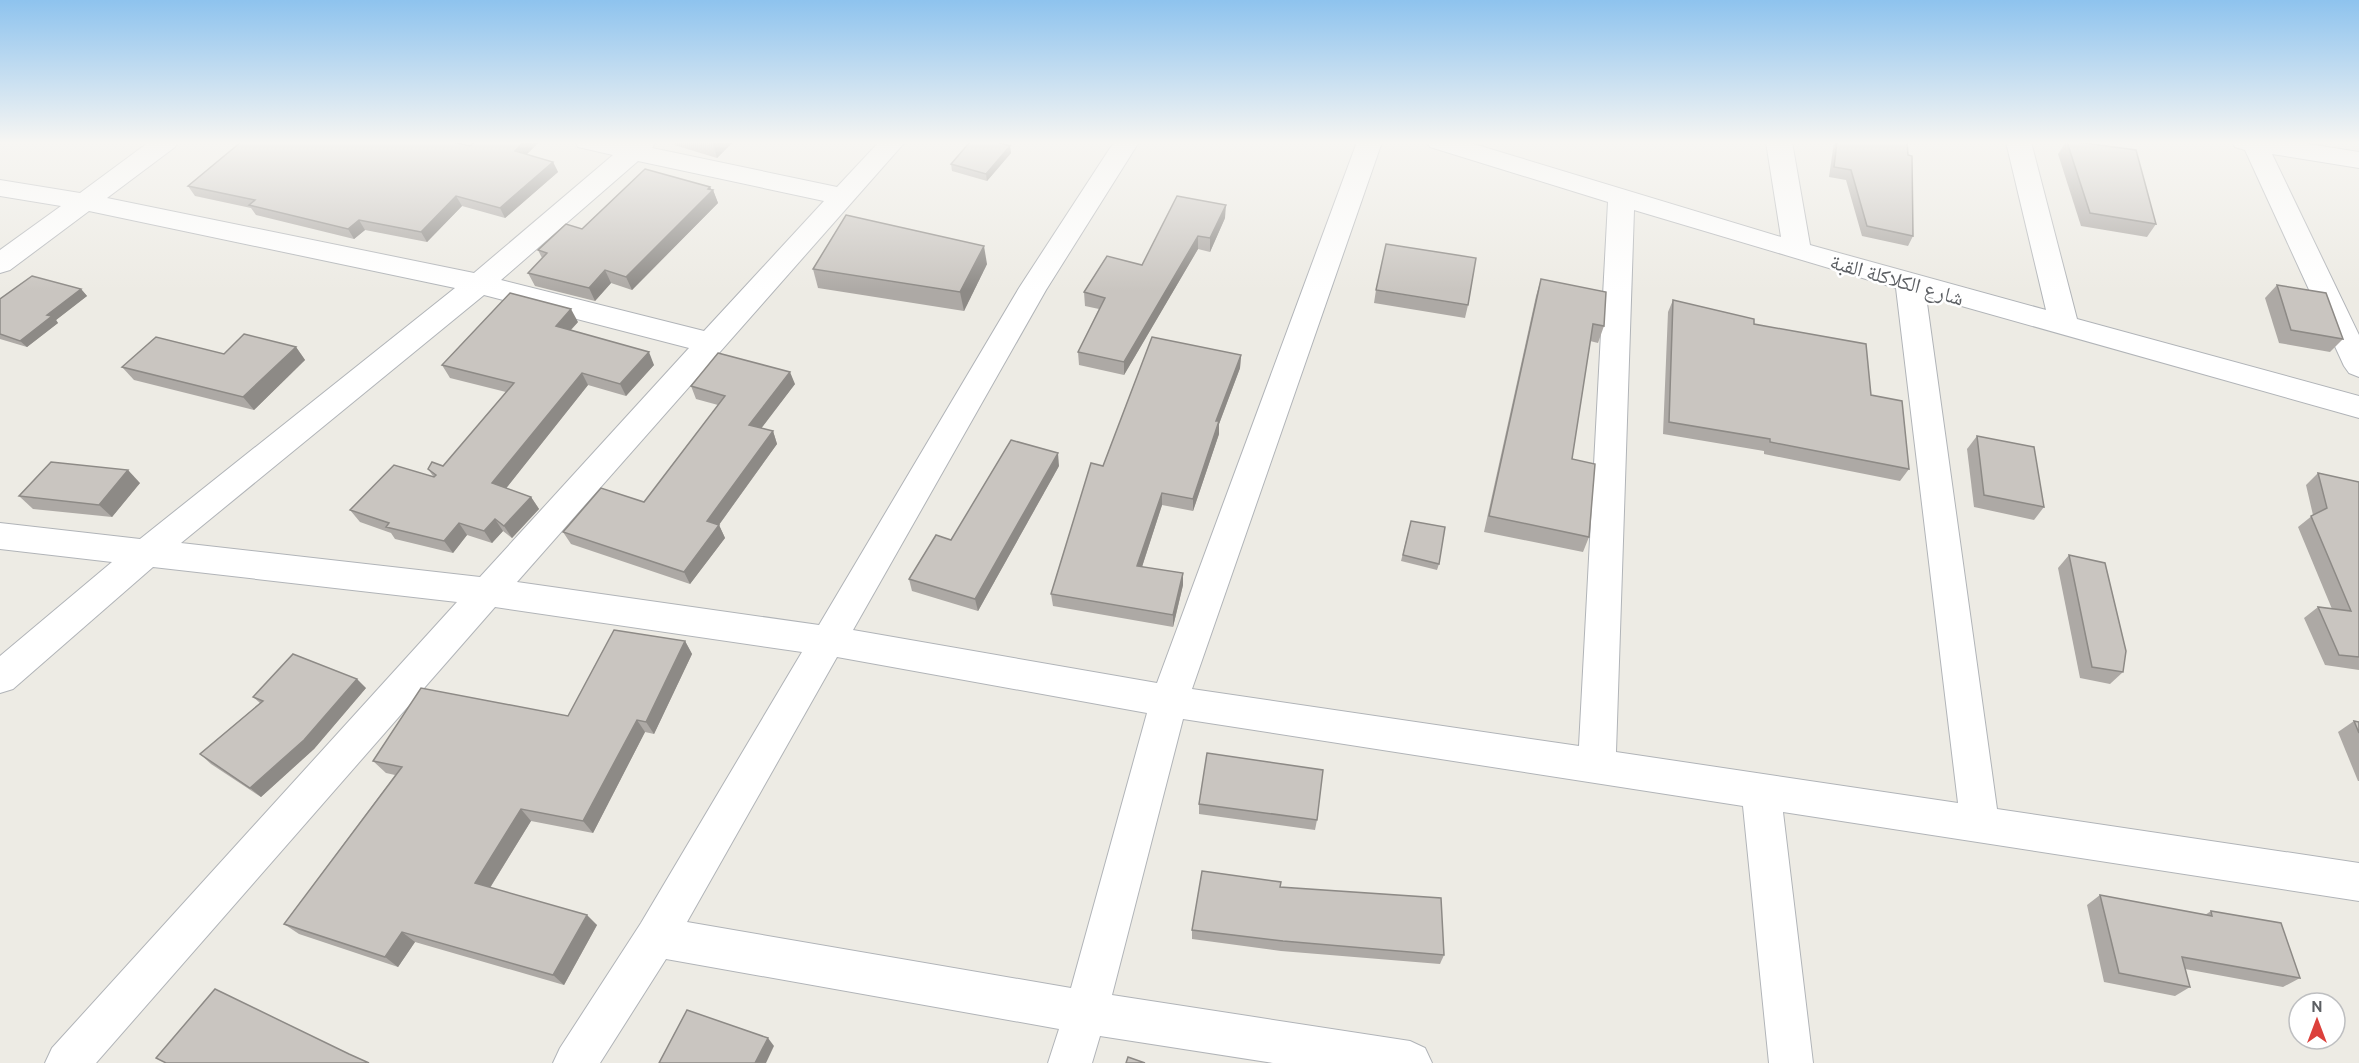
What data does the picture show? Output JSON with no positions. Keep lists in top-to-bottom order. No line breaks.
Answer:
{"streets":{"street":["شارع الكلاكلة القبة"]},"north":"top"}
